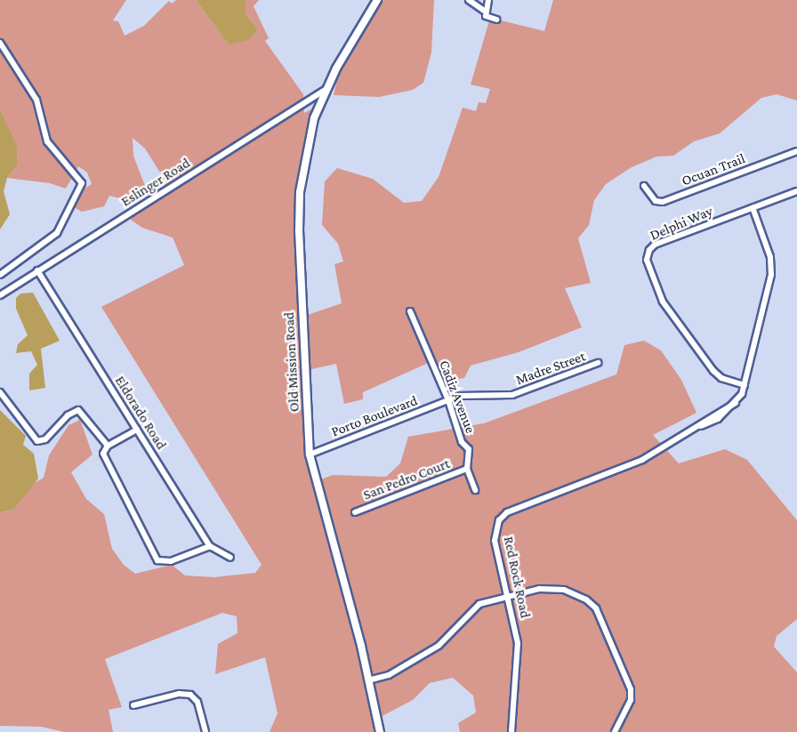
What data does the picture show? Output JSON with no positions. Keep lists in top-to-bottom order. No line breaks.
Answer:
{"streets":{"street":["Ocuan Trail","Eslinger Road","Delphi Way","Old Mission Road","Madre Street","Cadiz Avenue","Eldorado Road","Porto Boulevard","San Pedro Court","Red Rock Road"]},"crossings":[["Eslinger Road","Old Mission Road"],["Eslinger Road","Eldorado Road"],["Delphi Way","Red Rock Road"],["Old Mission Road","Porto Boulevard"],["Madre Street","Cadiz Avenue"],["Madre Street","Porto Boulevard"],["Cadiz Avenue","Porto Boulevard"],["Cadiz Avenue","San Pedro Court"]]}
